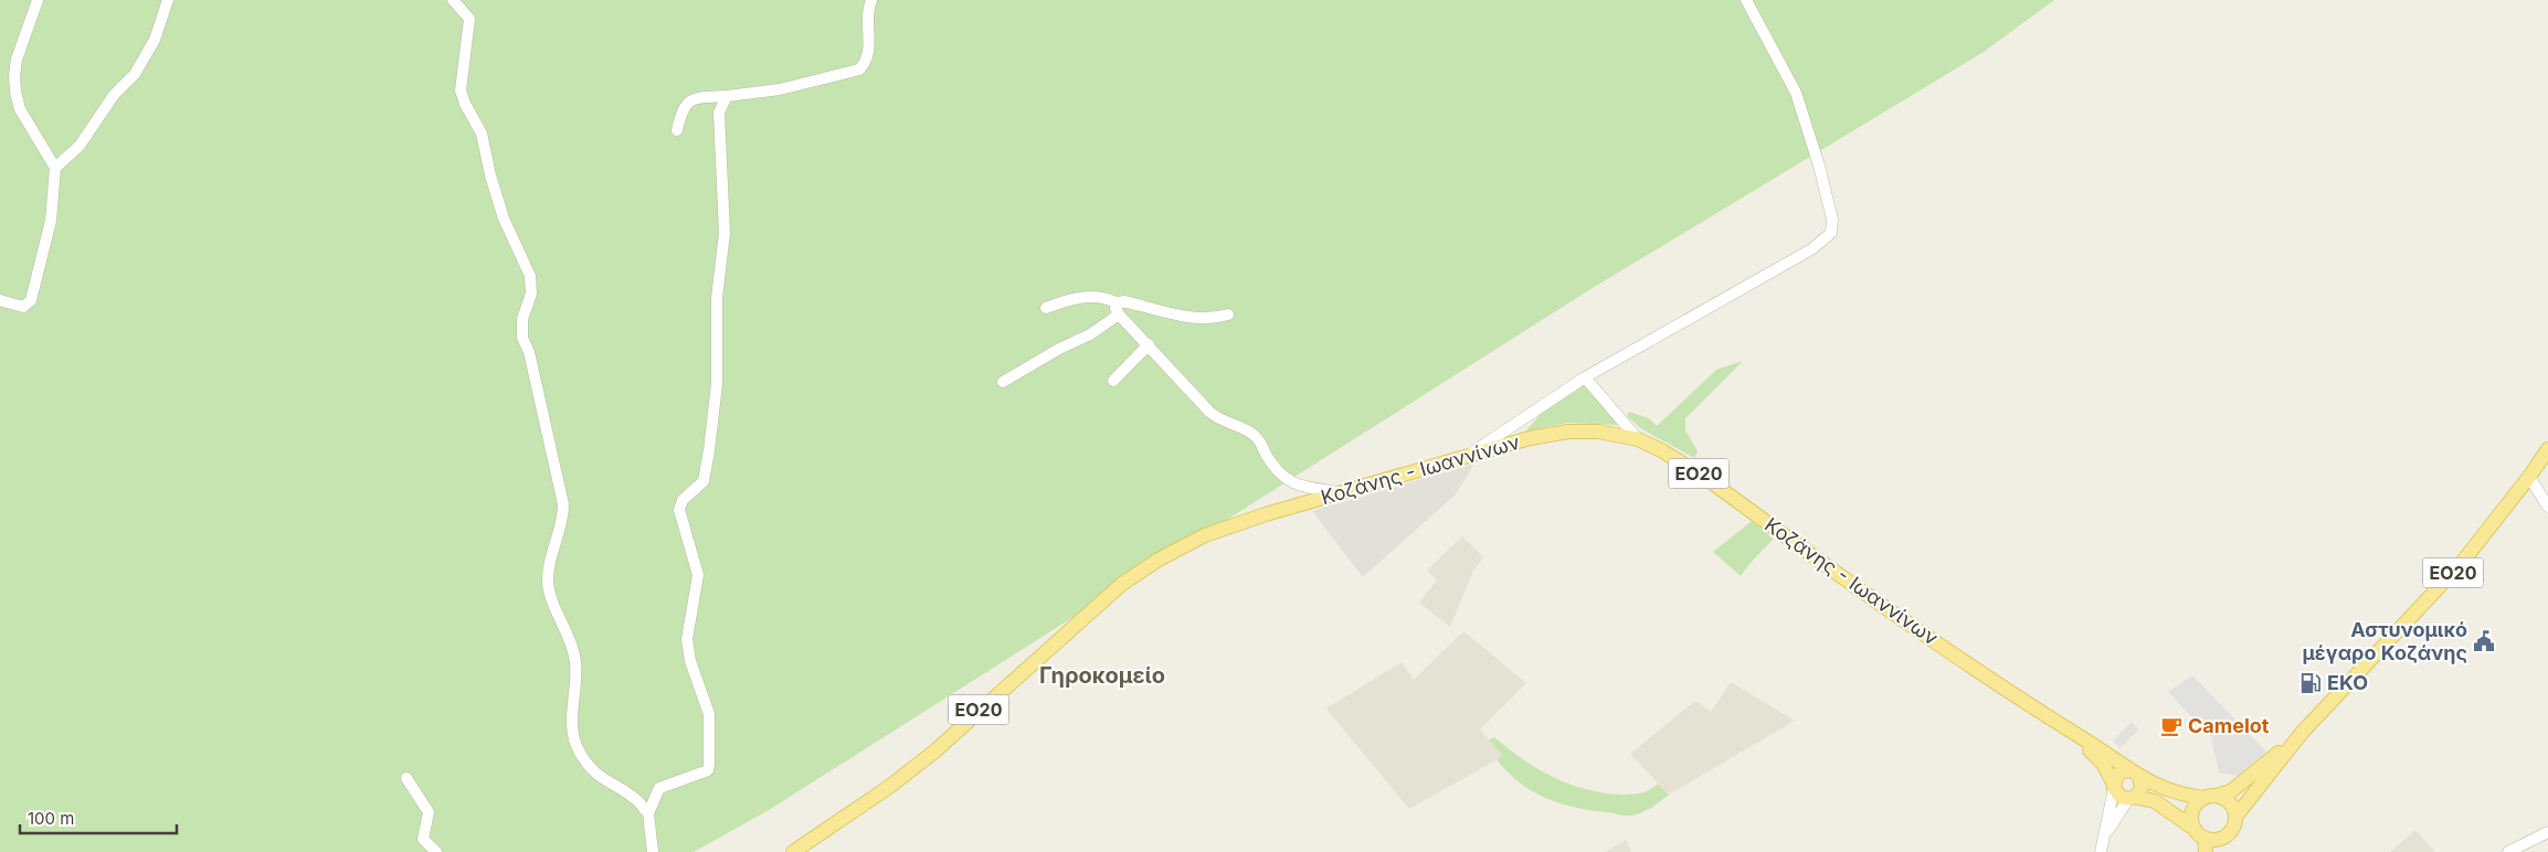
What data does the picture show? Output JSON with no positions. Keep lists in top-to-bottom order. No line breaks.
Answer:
{"streets":{"main road":["Κοζάνης - Ιωαννίνων","ΕΟ20"]},"crossings":[["Κοζάνης - Ιωαννίνων","ΕΟ20"]],"districts":["Γηροκομείο"],"places":{"public building":["Αστυνομικό μέγαρο Κοζάνης"],"fuel station":["EKO"],"cafe":["Camelot"]},"scale_bar":"100 m"}
